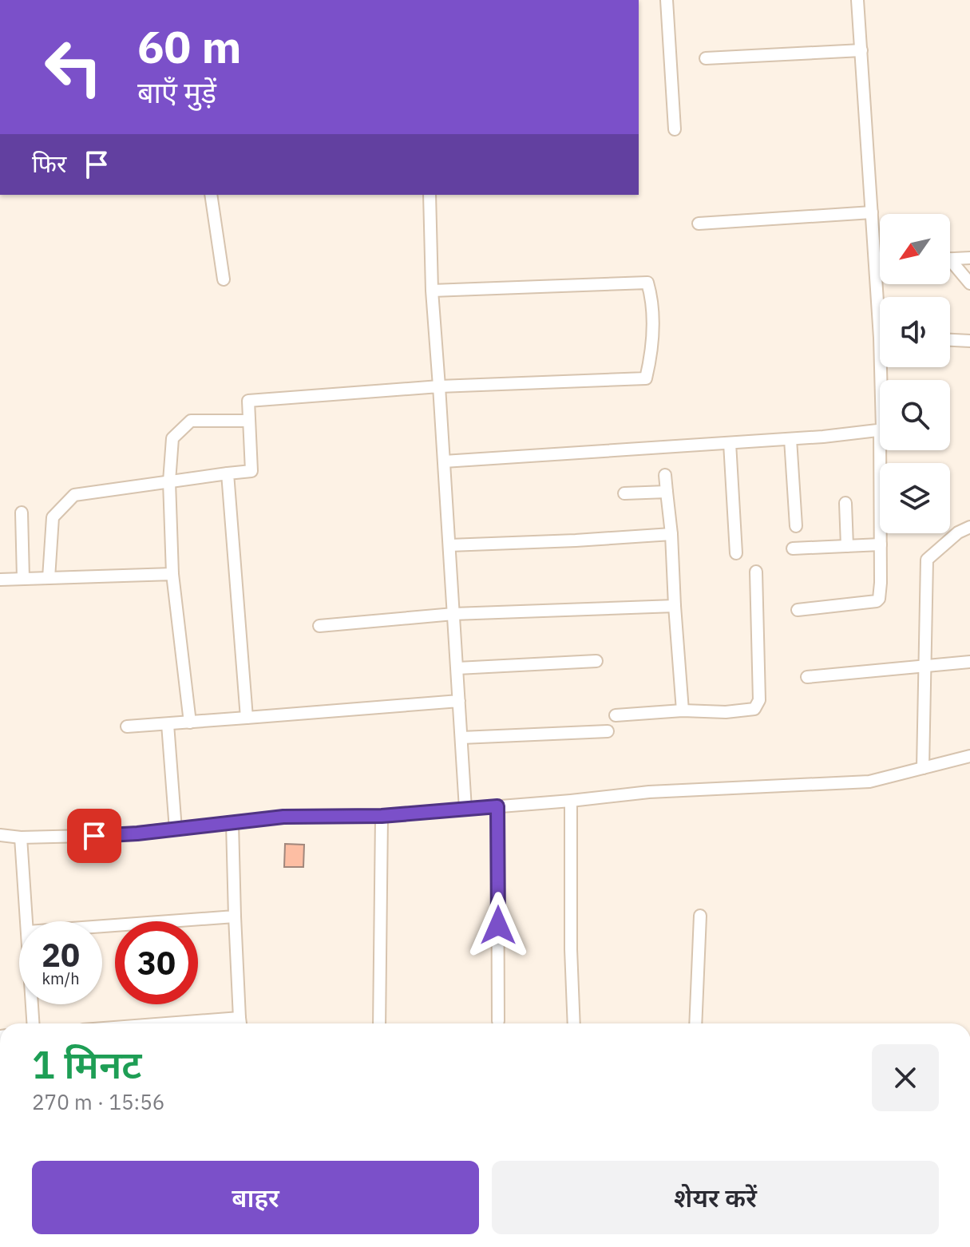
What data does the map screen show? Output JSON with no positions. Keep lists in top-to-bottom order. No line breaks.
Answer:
{"north":"bottom left","page":{"turn":["60 m","बाएँ मुड़ें"],"then":"फिर","speed":"20 km/h","limit":"30","heading":["1 मिनट","270 m · 15:56"],"buttons":["बाहर","शेयर करें"]}}
